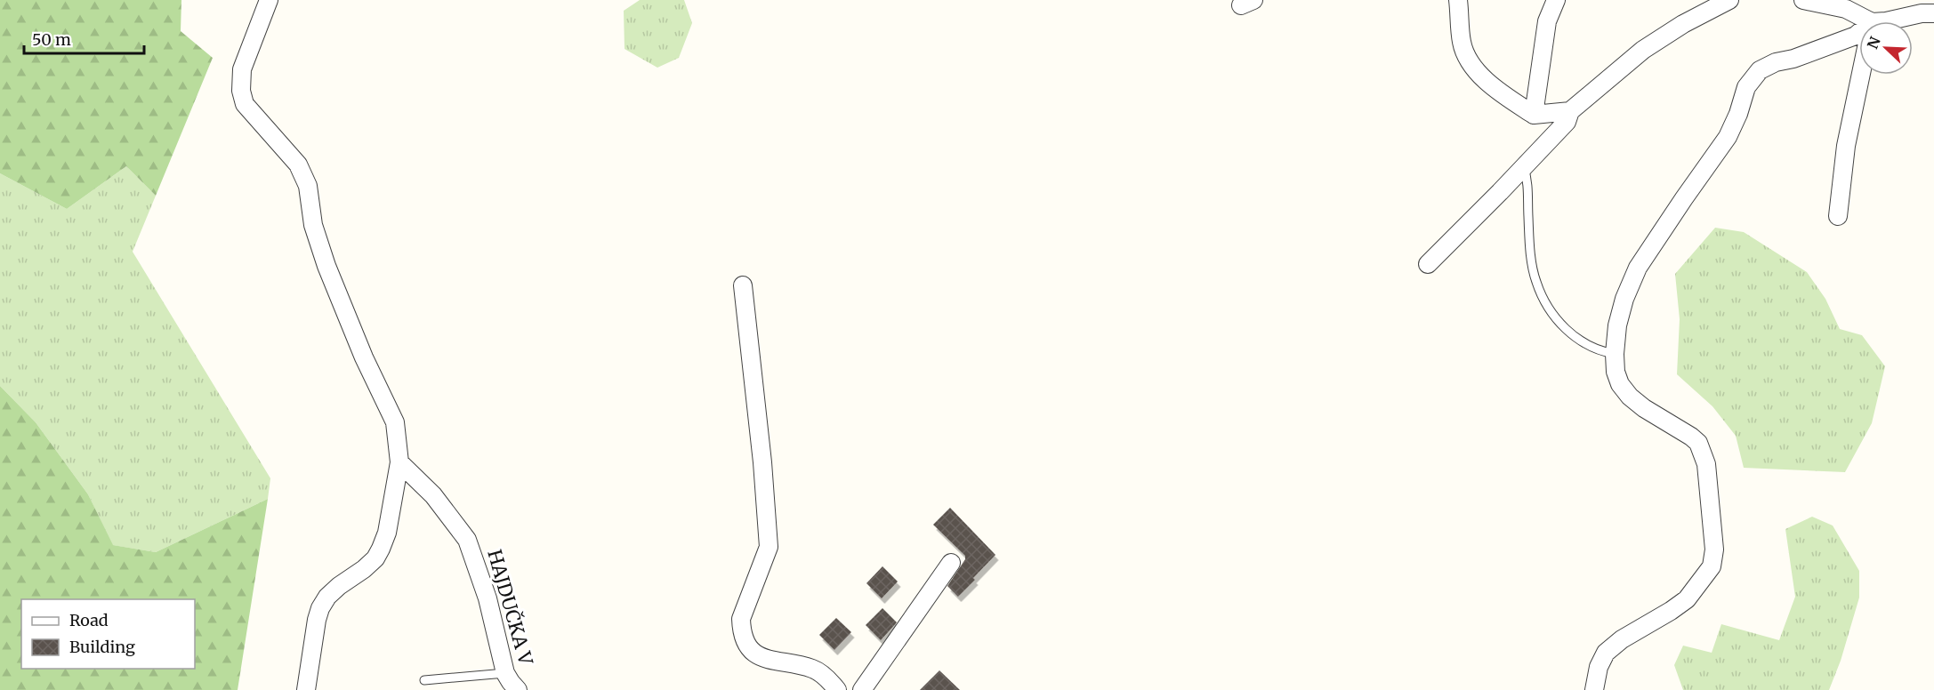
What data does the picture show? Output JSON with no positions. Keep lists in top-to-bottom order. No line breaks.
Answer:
{"streets":{"street":["HAJDUČKA V"]},"legend":["Road","Building"],"scale_bar":"50 m","north":"top left"}
